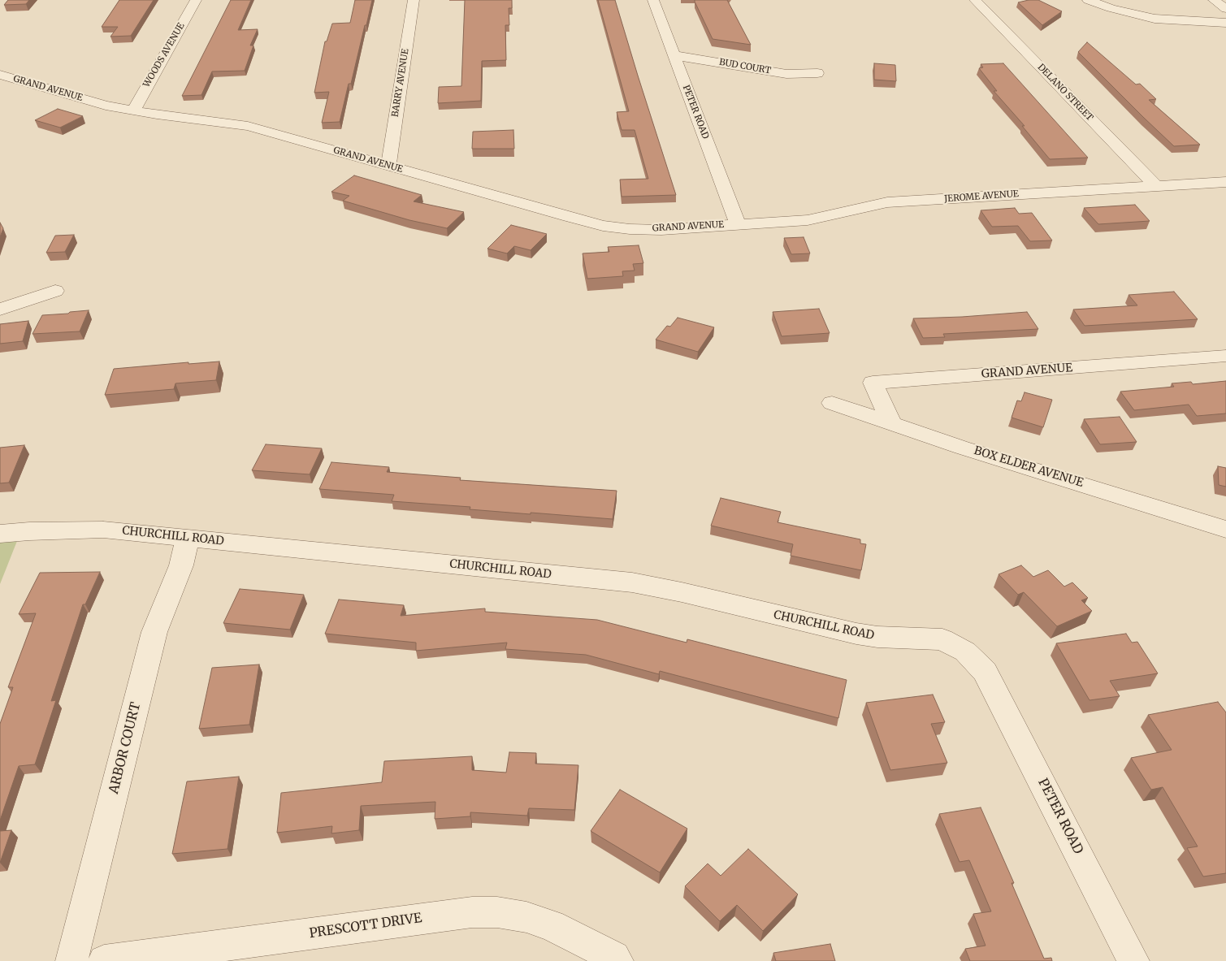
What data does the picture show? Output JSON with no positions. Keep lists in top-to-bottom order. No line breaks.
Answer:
{"streets":{"street":["WOODS AVENUE","BUD COURT","BARRY AVENUE","GRAND AVENUE","DELANO STREET","PETER ROAD","JEROME AVENUE","BOX ELDER AVENUE","CHURCHILL ROAD","ARBOR COURT","PRESCOTT DRIVE"]},"crossings":[["WOODS AVENUE","GRAND AVENUE"],["BUD COURT","PETER ROAD"],["BARRY AVENUE","GRAND AVENUE"],["GRAND AVENUE","PETER ROAD"],["GRAND AVENUE","JEROME AVENUE"],["GRAND AVENUE","BOX ELDER AVENUE"],["DELANO STREET","JEROME AVENUE"],["PETER ROAD","JEROME AVENUE"],["PETER ROAD","CHURCHILL ROAD"],["CHURCHILL ROAD","ARBOR COURT"]]}
